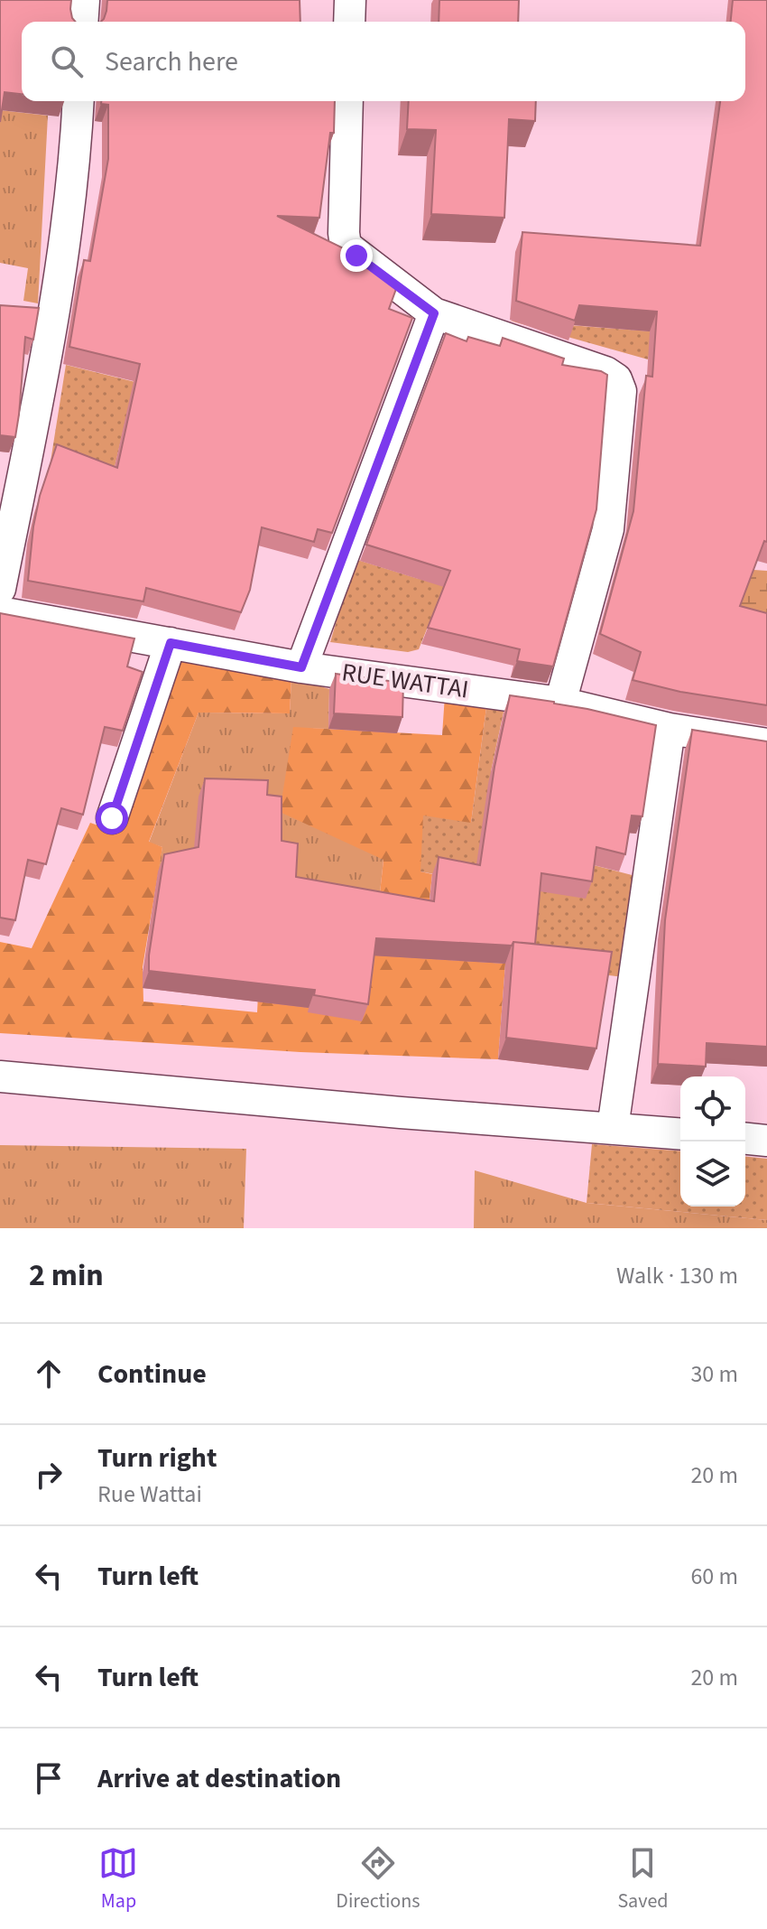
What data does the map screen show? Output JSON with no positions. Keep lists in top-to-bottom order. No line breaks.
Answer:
{"streets":{"street":["RUE WATTAI"]},"page":{"search":"Search here","heading":["2 min","Walk · 130 m"],"list":[["Continue","30 m"],["Turn right","Rue Wattai","20 m"],["Turn left","60 m"],["Turn left","20 m"],"Arrive at destination"],"nav":["Map","Directions","Saved"]}}
